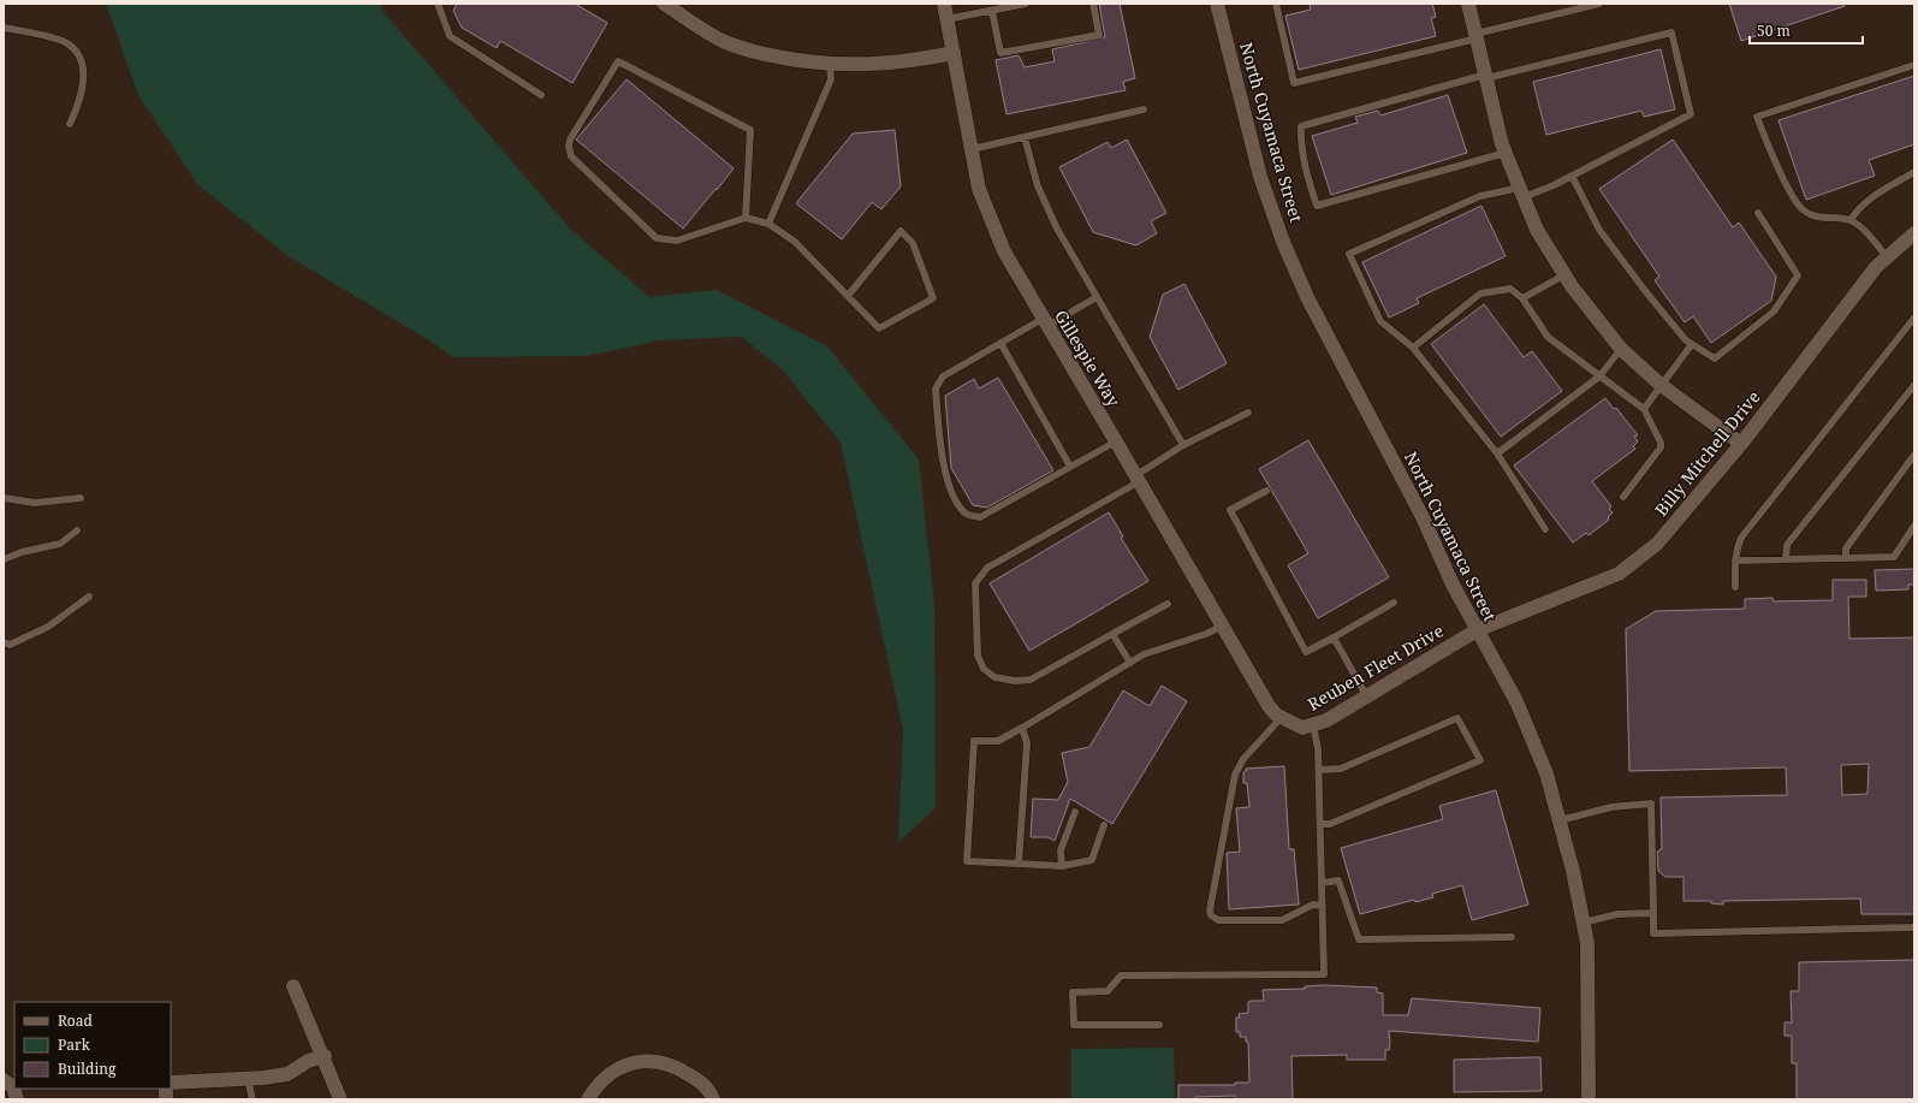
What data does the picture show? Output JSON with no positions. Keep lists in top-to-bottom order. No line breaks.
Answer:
{"streets":{"street":["North Cuyamaca Street","Gillespie Way","Billy Mitchell Drive","Reuben Fleet Drive"]},"crossings":[["North Cuyamaca Street","Billy Mitchell Drive"],["North Cuyamaca Street","Reuben Fleet Drive"],["Gillespie Way","Reuben Fleet Drive"],["Billy Mitchell Drive","Reuben Fleet Drive"]],"legend":["Road","Park","Building"],"scale_bar":"50 m"}
